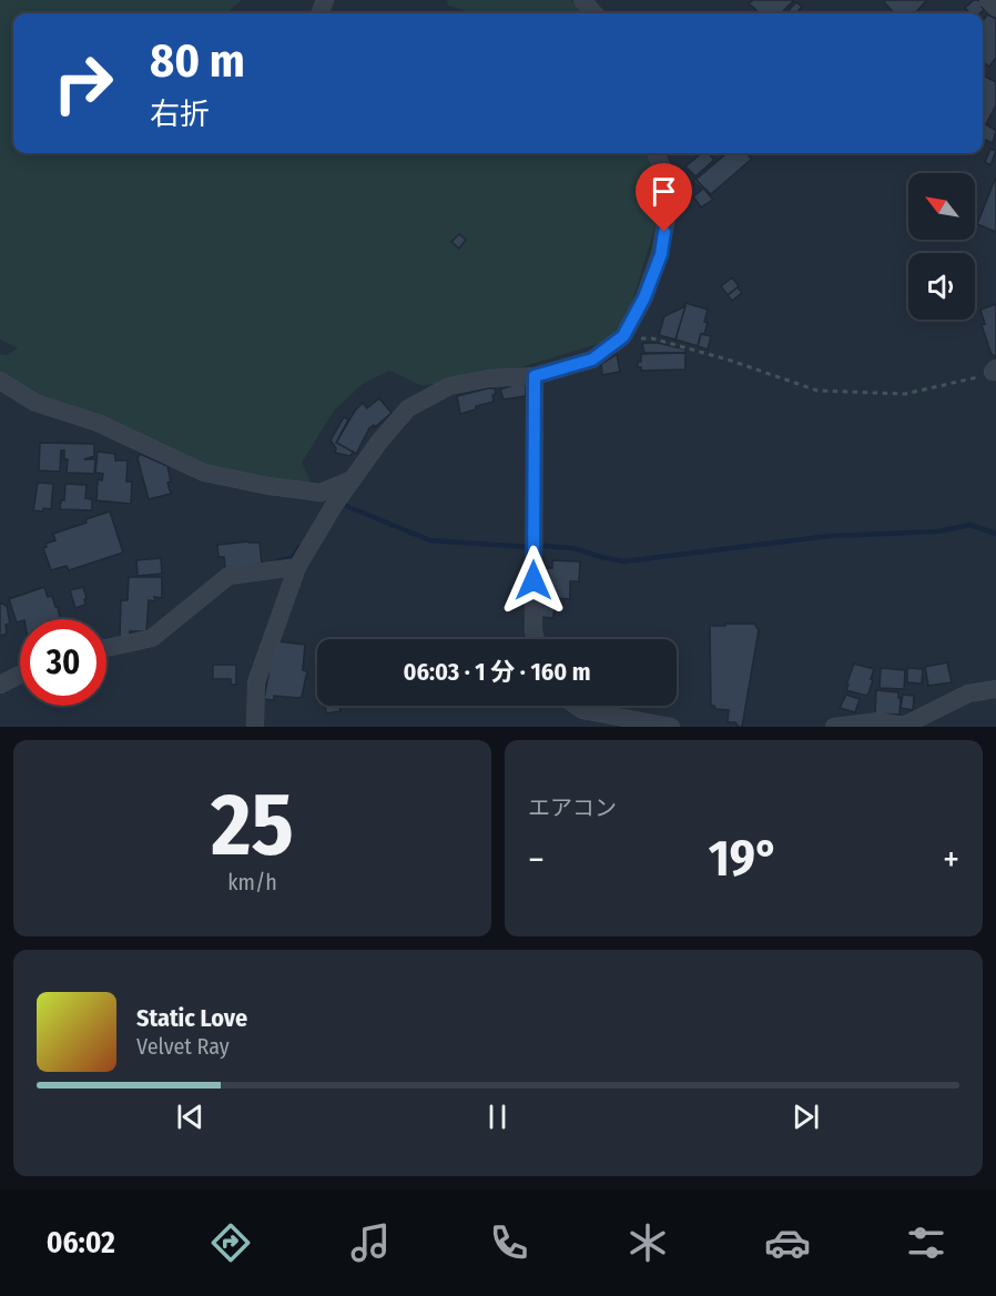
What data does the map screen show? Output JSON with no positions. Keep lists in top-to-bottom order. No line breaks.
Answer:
{"north":"top left","page":{"turn":["80 m","右折"],"limit":"30","trip":"06:03 · 1 分 · 160 m","tile":[["25","km/h"],"エアコン"],"heat":["−","19°","+"],"song":["Static Love","Velvet Ray"],"tabs":"06:02"}}
